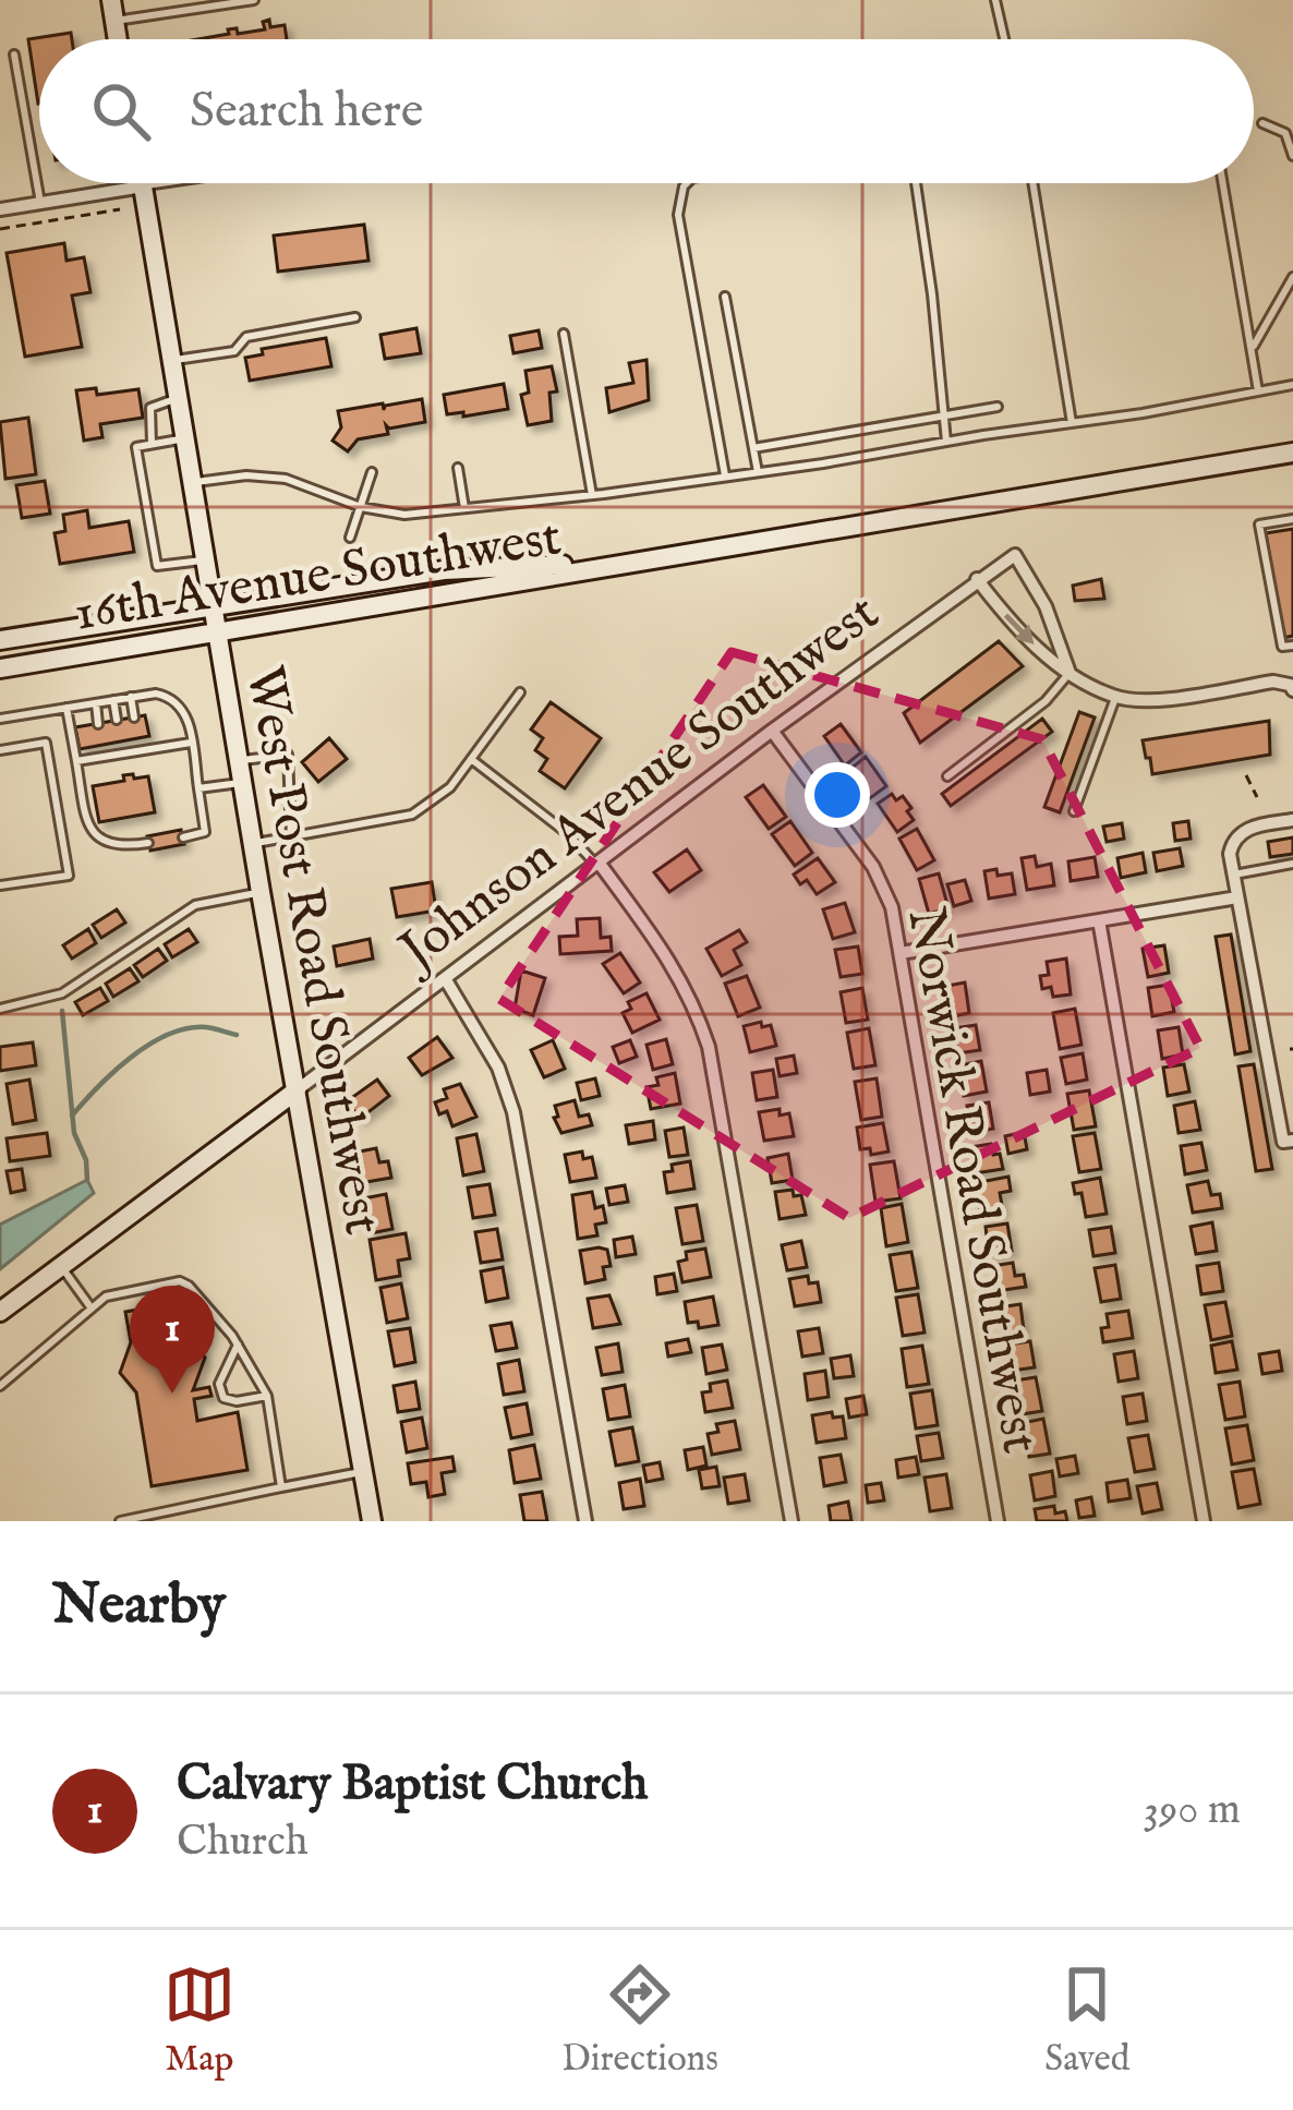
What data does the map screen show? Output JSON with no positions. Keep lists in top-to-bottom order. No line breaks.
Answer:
{"streets":{"main road":["16th Avenue Southwest","Johnson Avenue Southwest","West Post Road Southwest"],"street":["Norwick Road Southwest"]},"crossings":[["16th Avenue Southwest","West Post Road Southwest"],["Johnson Avenue Southwest","West Post Road Southwest"],["Johnson Avenue Southwest","Norwick Road Southwest"]],"page":{"search":"Search here","pins":"1","heading":"Nearby","list":[{"mark":"1","name":"Calvary Baptist Church","note":"Church","value":"390 m"}],"nav":["Map","Directions","Saved"]}}
